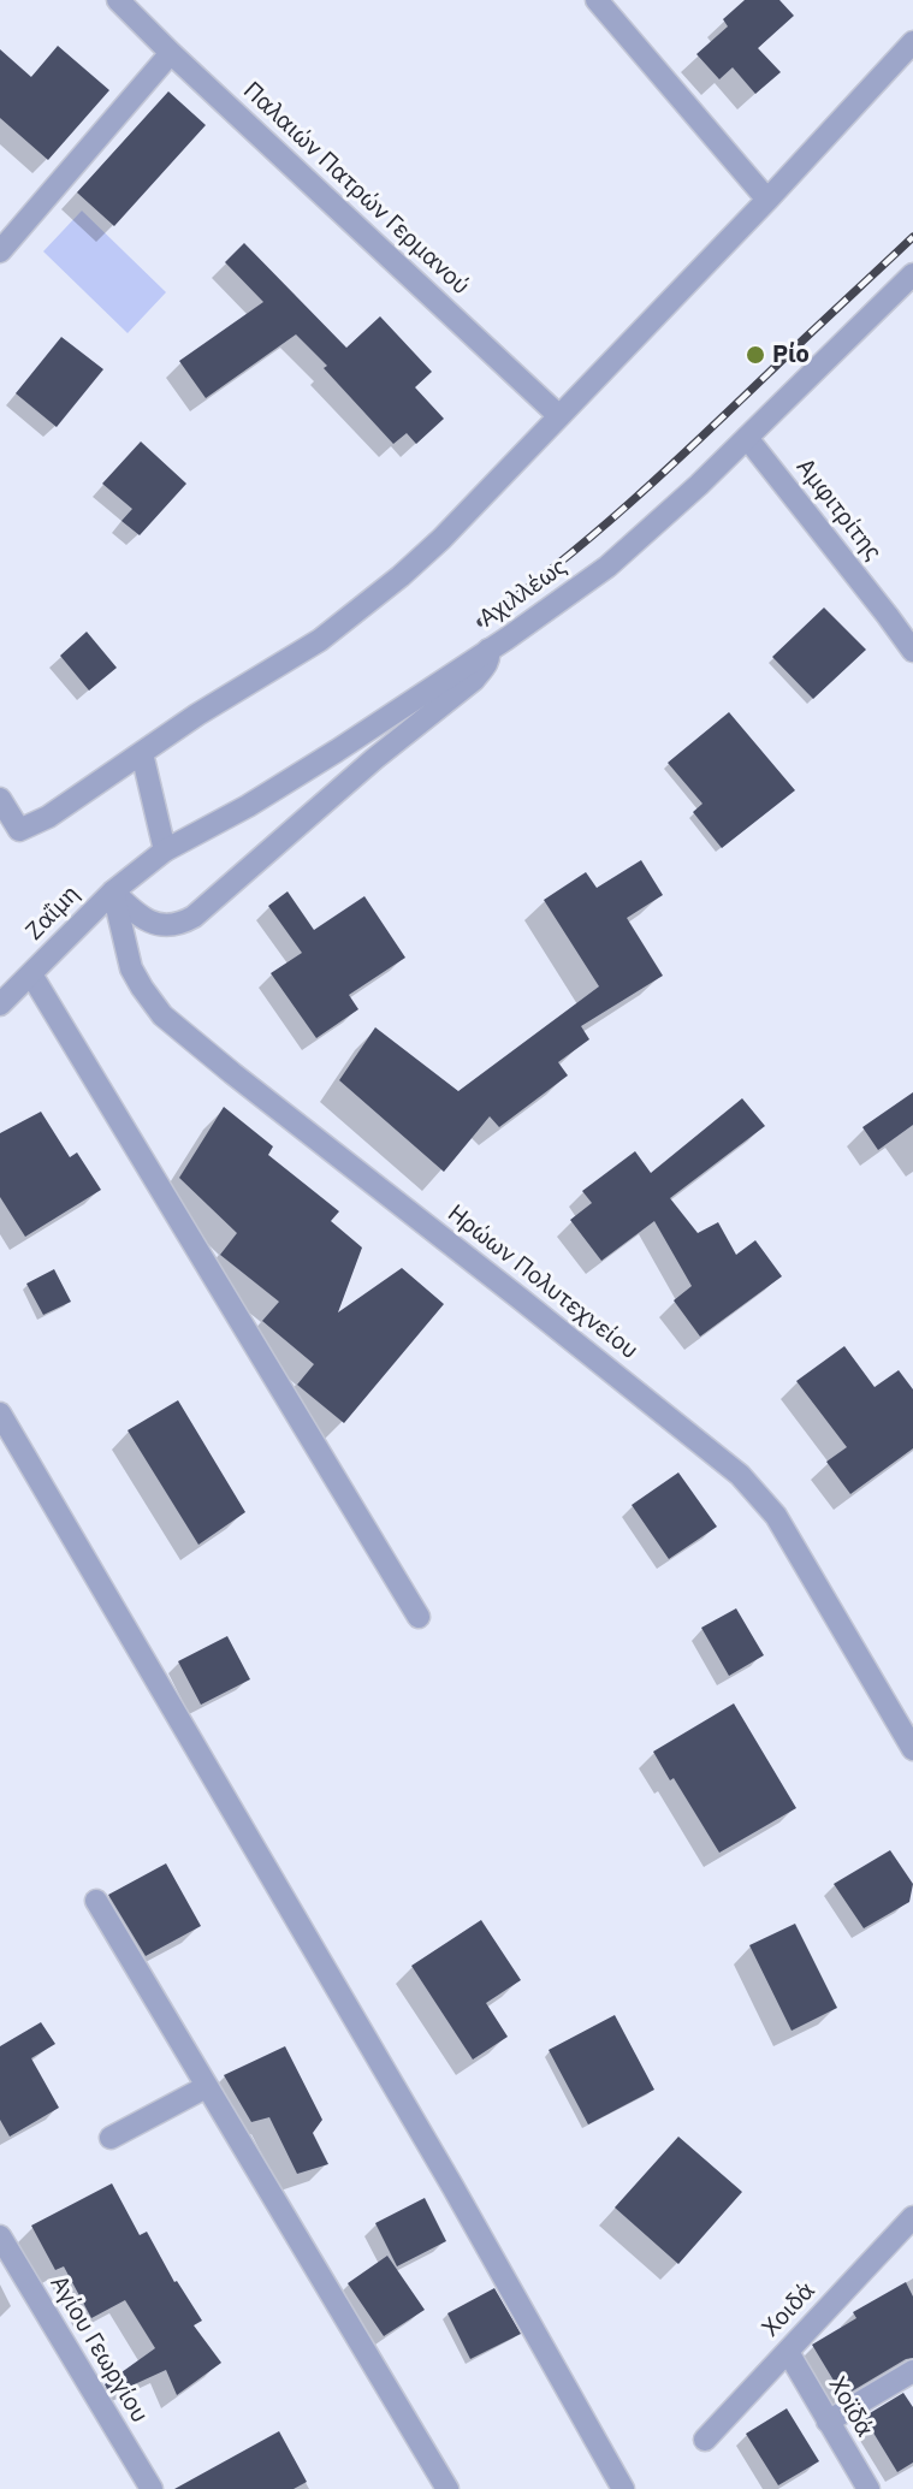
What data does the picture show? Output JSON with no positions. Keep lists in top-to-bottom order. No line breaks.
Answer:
{"streets":{"street":["Παλαιών Πατρών Γερμανού","Αμφιτρίτης","Αχιλλέως","Ζαΐμη","Ηρώων Πολυτεχνείου","Χοιδά","Αγίου Γεωργίου","Χοϊδά"]},"crossings":[["Αμφιτρίτης","Αχιλλέως"],["Αχιλλέως","Ζαΐμη"],["Αχιλλέως","Ηρώων Πολυτεχνείου"],["Ζαΐμη","Ηρώων Πολυτεχνείου"],["Χοιδά","Χοϊδά"]],"places":["Ρίο"]}
